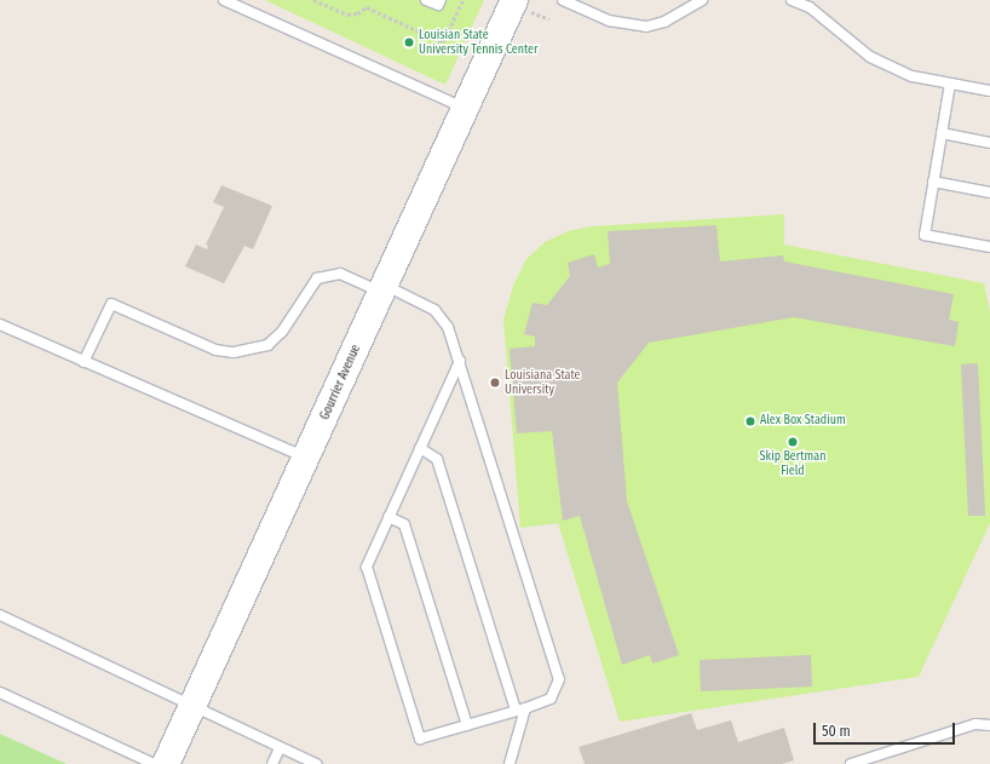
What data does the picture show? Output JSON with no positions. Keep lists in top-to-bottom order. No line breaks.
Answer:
{"streets":{"main road":["Gourrier Avenue"]},"places":["Louisian State University Tennis Center","Louisiana State University","Alex Box Stadium","Skip Bertman Field"],"scale_bar":"50 m"}
